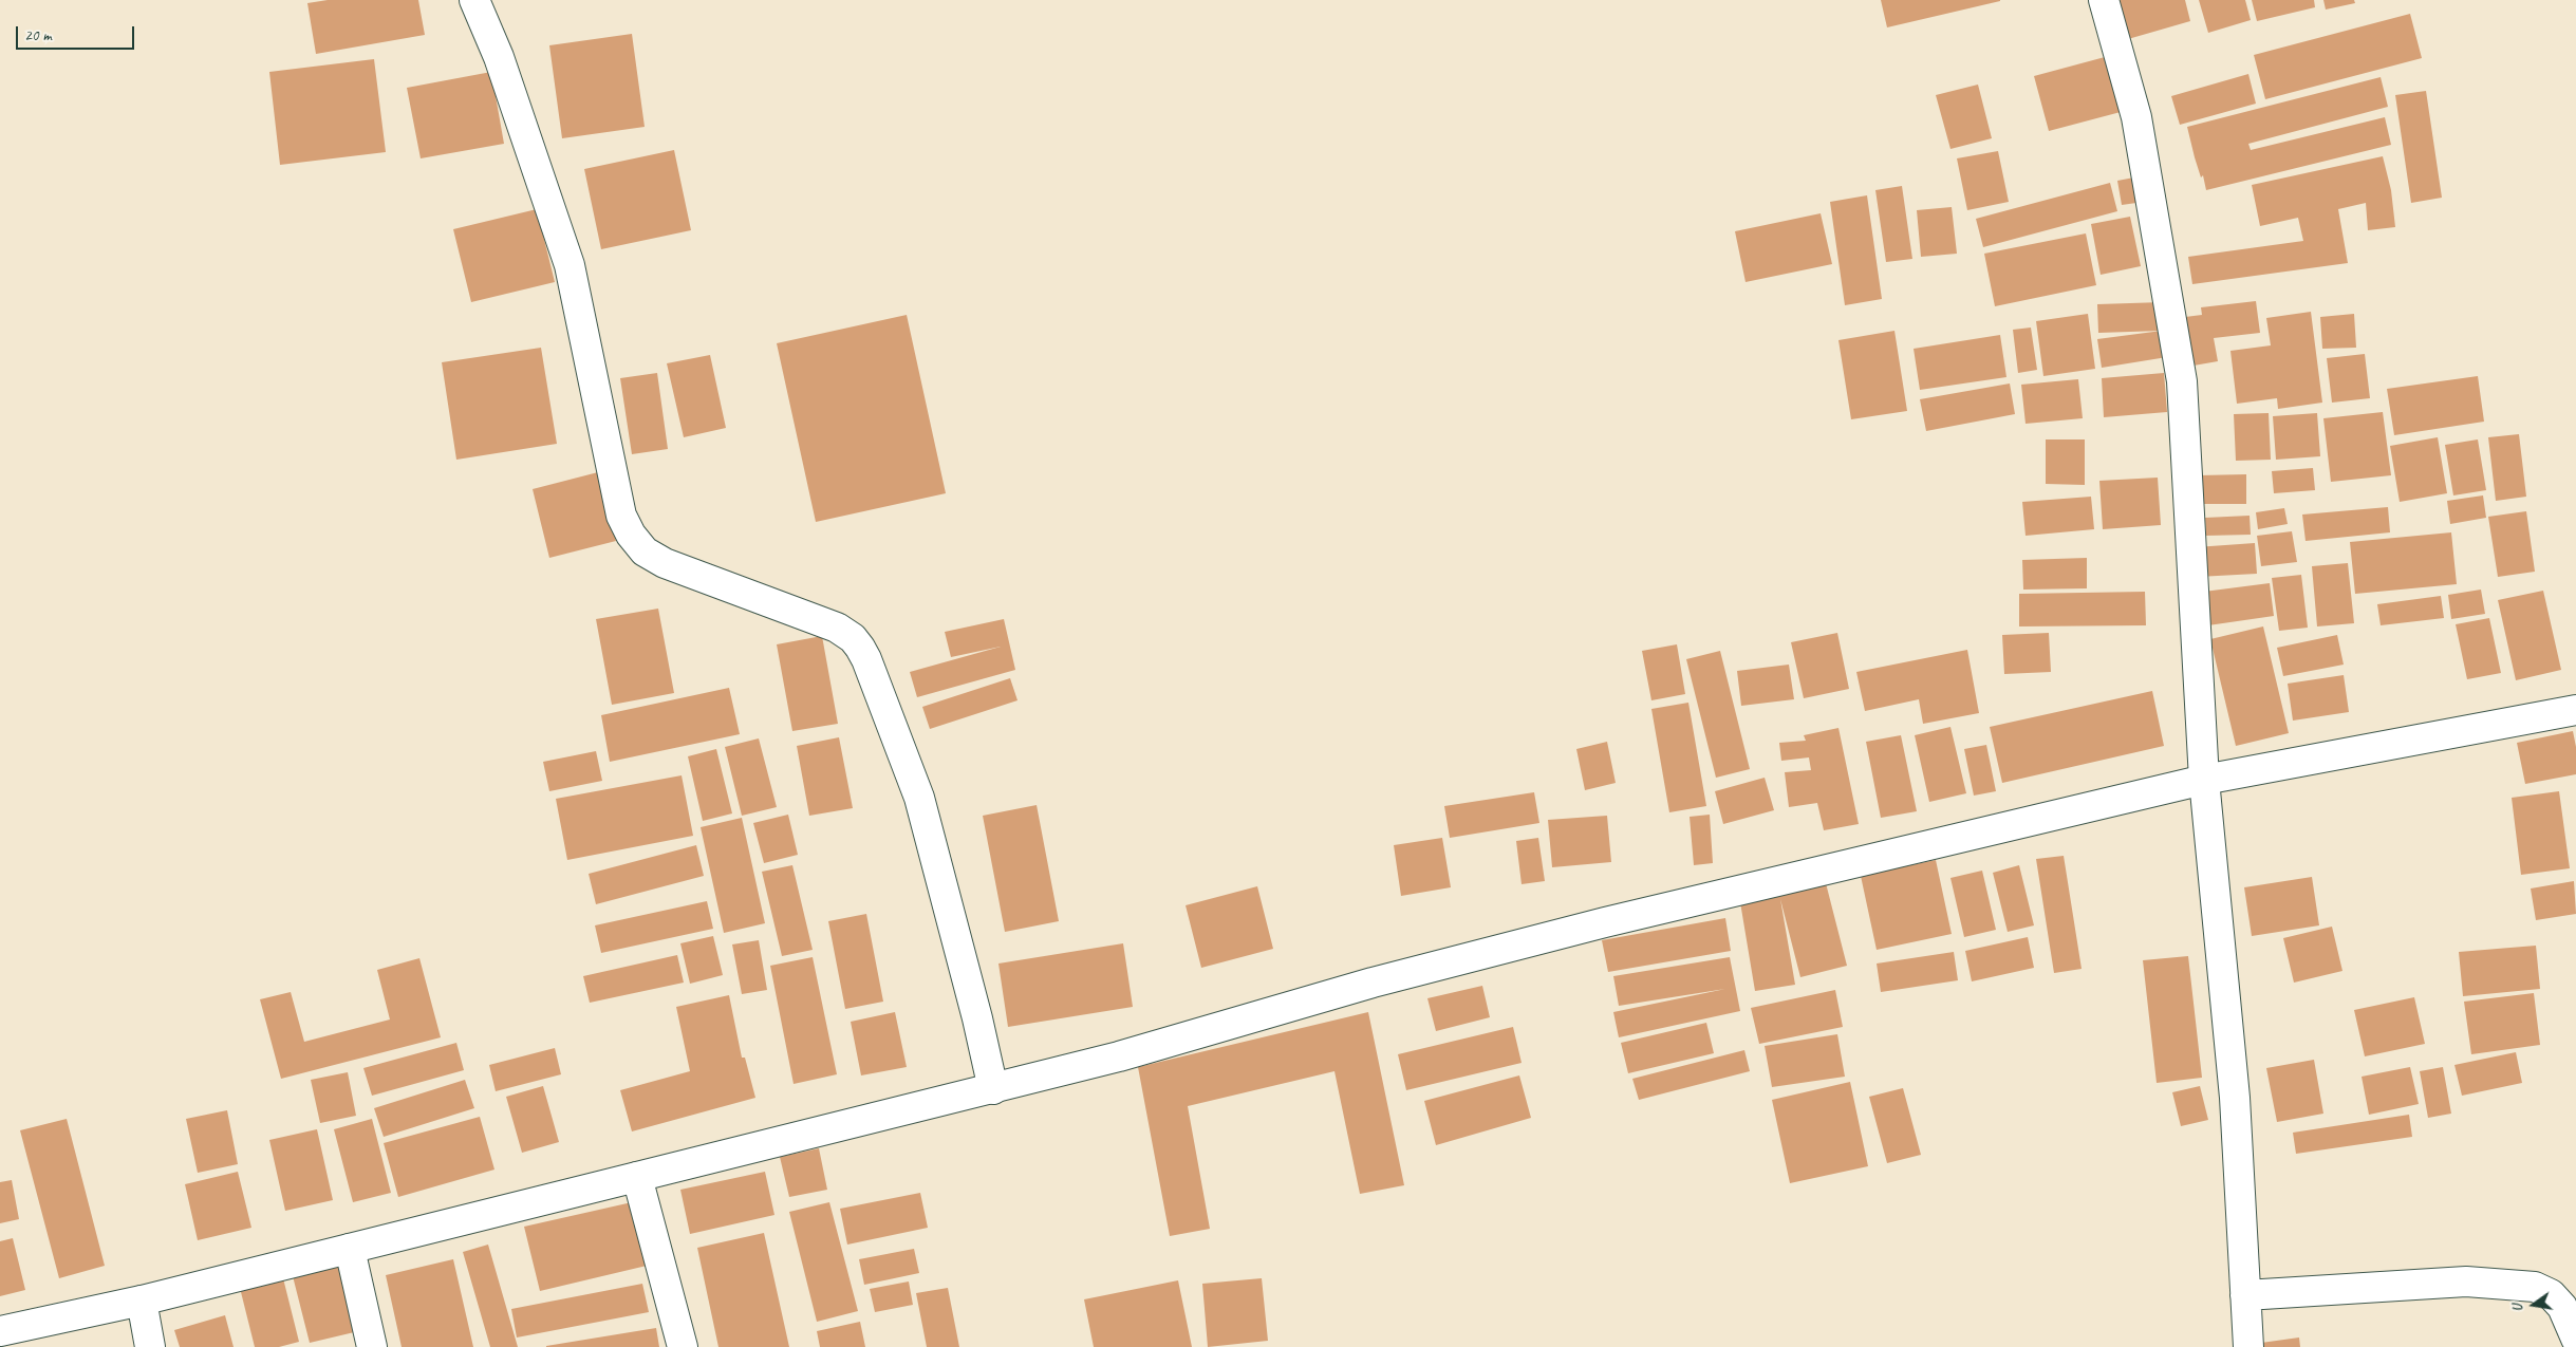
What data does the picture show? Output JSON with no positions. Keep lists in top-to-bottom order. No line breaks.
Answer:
{"scale_bar":"20 m","north":"left"}
